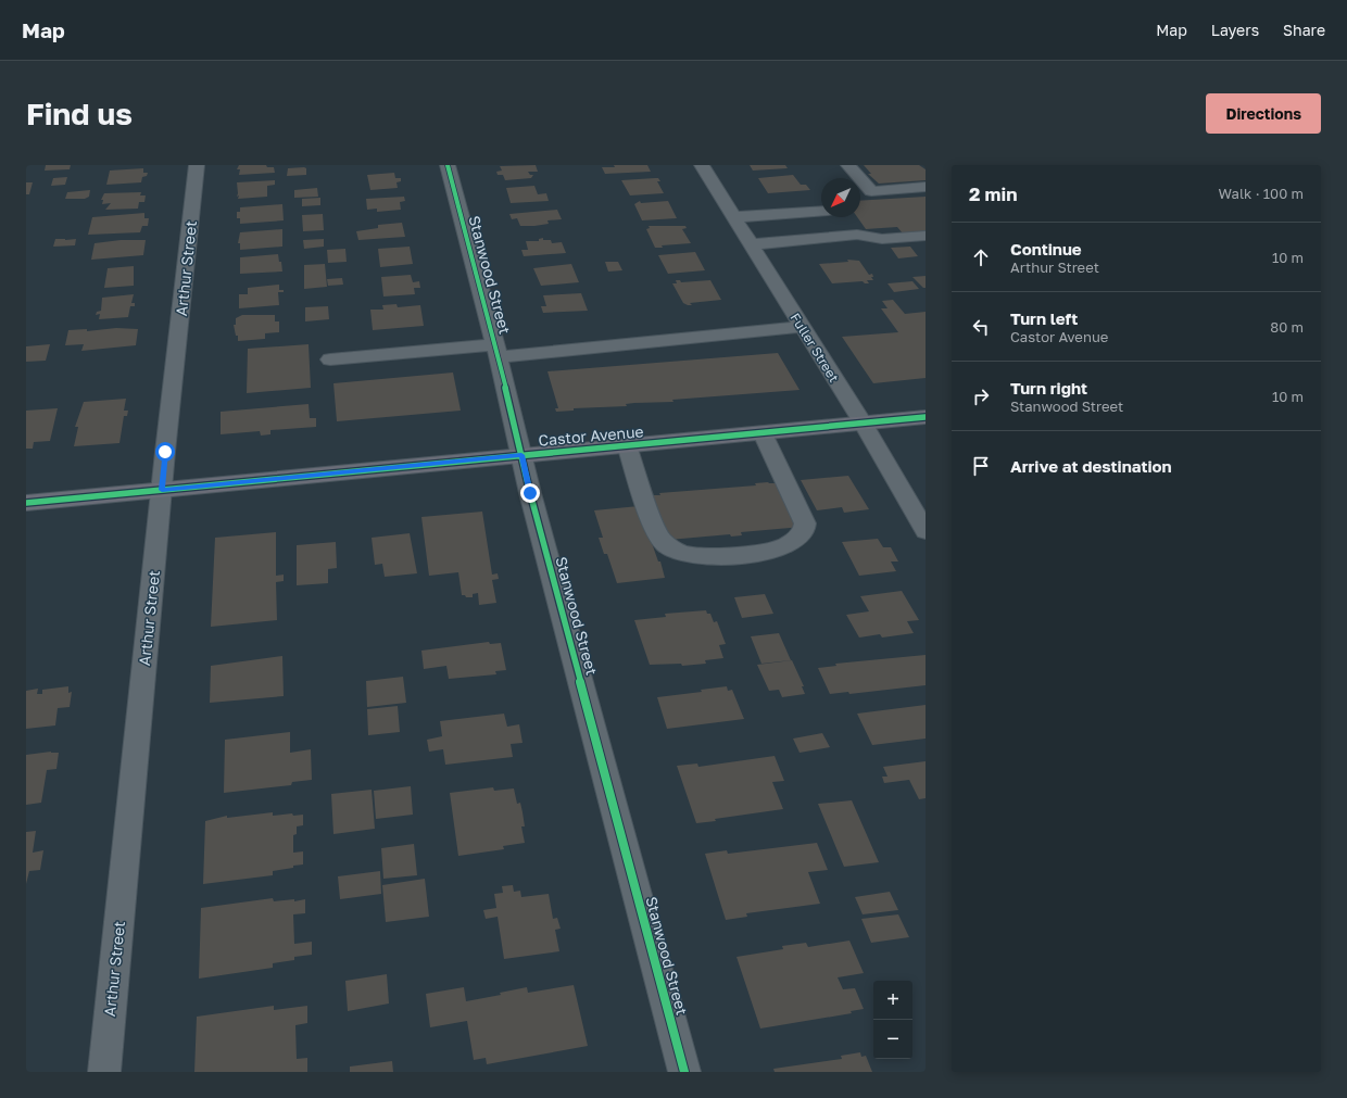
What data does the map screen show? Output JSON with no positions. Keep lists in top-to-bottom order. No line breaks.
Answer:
{"streets":{"main road":["Castor Avenue"],"street":["Arthur Street","Stanwood Street","Fuller Street"]},"crossings":[["Arthur Street","Castor Avenue"],["Stanwood Street","Castor Avenue"],["Fuller Street","Castor Avenue"]],"north":"bottom left","page":{"header":"Map","nav":["Map","Layers","Share"],"buttons":"Directions","title":"Find us","heading":["2 min","Walk · 100 m"],"list":[["Continue","Arthur Street","10 m"],["Turn left","Castor Avenue","80 m"],["Turn right","Stanwood Street","10 m"],"Arrive at destination"],"map_buttons":["+","−"]}}
